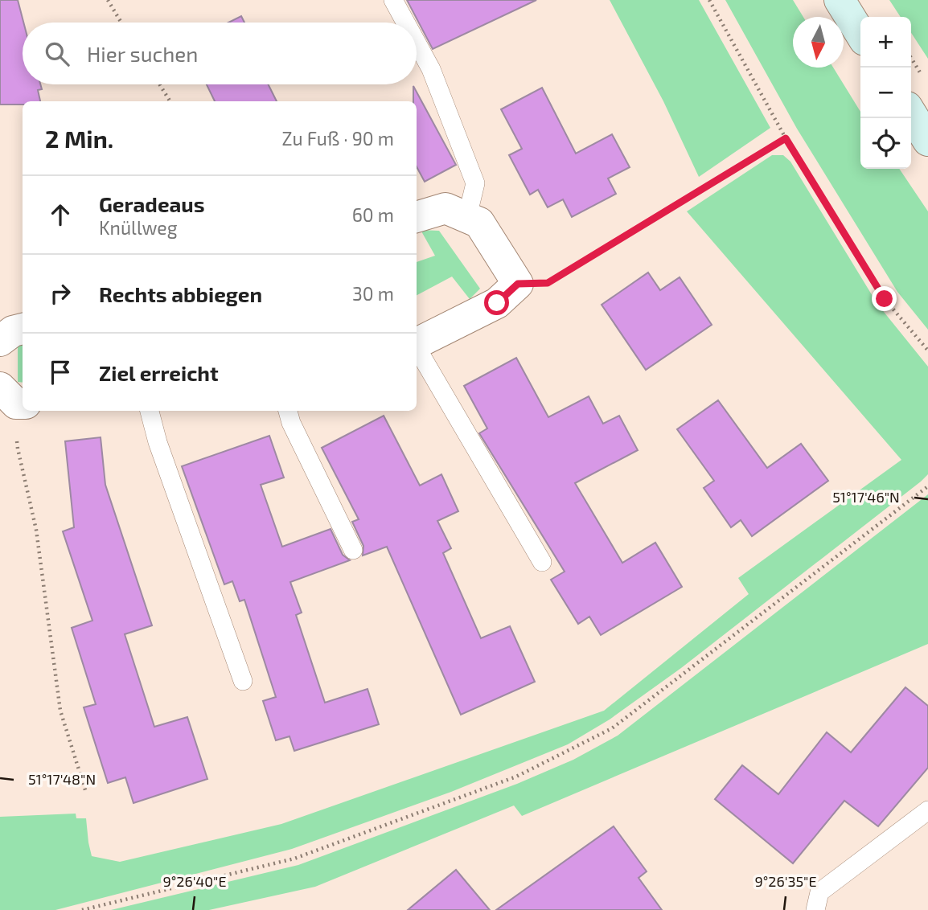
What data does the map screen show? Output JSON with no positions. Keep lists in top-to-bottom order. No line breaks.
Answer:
{"north":"bottom","page":{"map_buttons":["+","−"],"search":"Hier suchen","heading":["2 Min.","Zu Fuß · 90 m"],"list":[["Geradeaus","Knüllweg","60 m"],["Rechts abbiegen","30 m"],"Ziel erreicht"]},"coordinates":["51°17'46\"N","51°17'48\"N","9°26'40\"E","9°26'35\"E"]}
